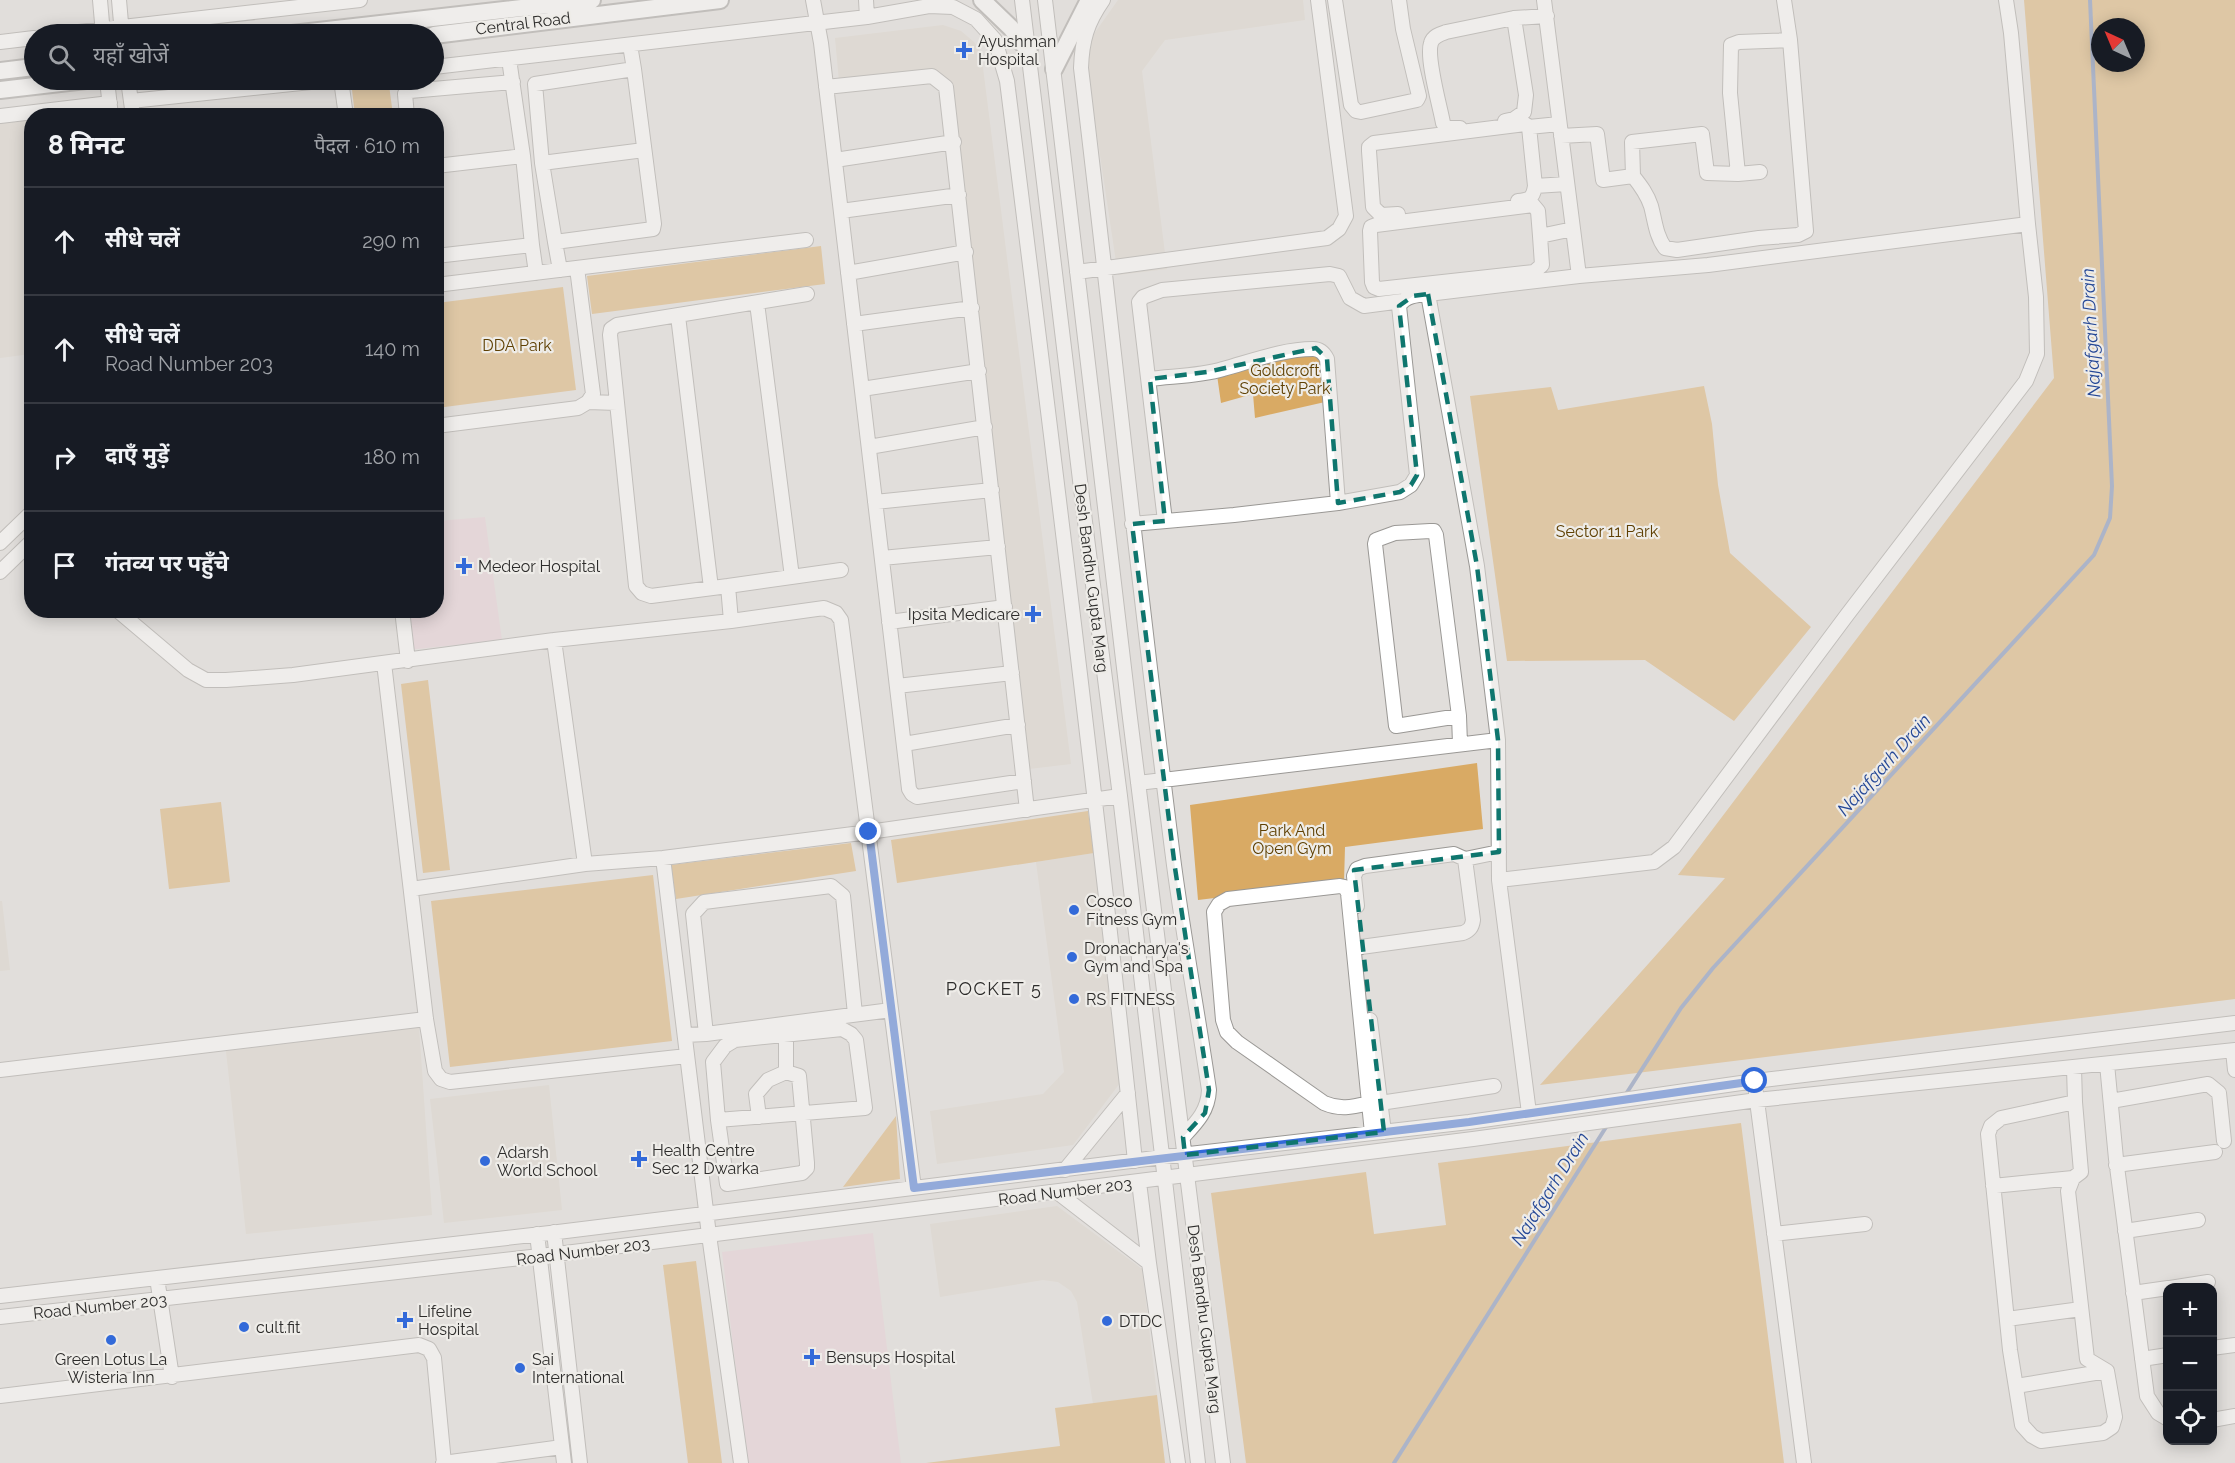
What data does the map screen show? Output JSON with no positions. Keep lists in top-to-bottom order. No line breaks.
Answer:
{"streets":{"main road":["Central Road"],"street":["Desh Bandhu Gupta Marg","Road Number 203"]},"crossings":[["Desh Bandhu Gupta Marg","Road Number 203"]],"districts":["POCKET 5"],"water":["Najafgarh Drain"],"parks":["DDA Park","Goldcroft Society Park","Sector 11 Park","Park And Open Gym"],"places":{"health":["Ayushman Hospital","Medeor Hospital","Ipsita Medicare","Health Centre Sec 12 Dwarka","Lifeline Hospital","Bensups Hospital"],"other":["Cosco Fitness Gym","Dronacharya's Gym and Spa","RS FITNESS","Adarsh World School","DTDC","cult.fit","Green Lotus La Wisteria Inn","Sai International"]},"north":"top left","page":{"search":"यहाँ खोजें","heading":["8 मिनट","पैदल · 610 m"],"list":[["सीधे चलें","290 m"],["सीधे चलें","Road Number 203","140 m"],["दाएँ मुड़ें","180 m"],"गंतव्य पर पहुँचे"],"map_buttons":["+","−"]}}
